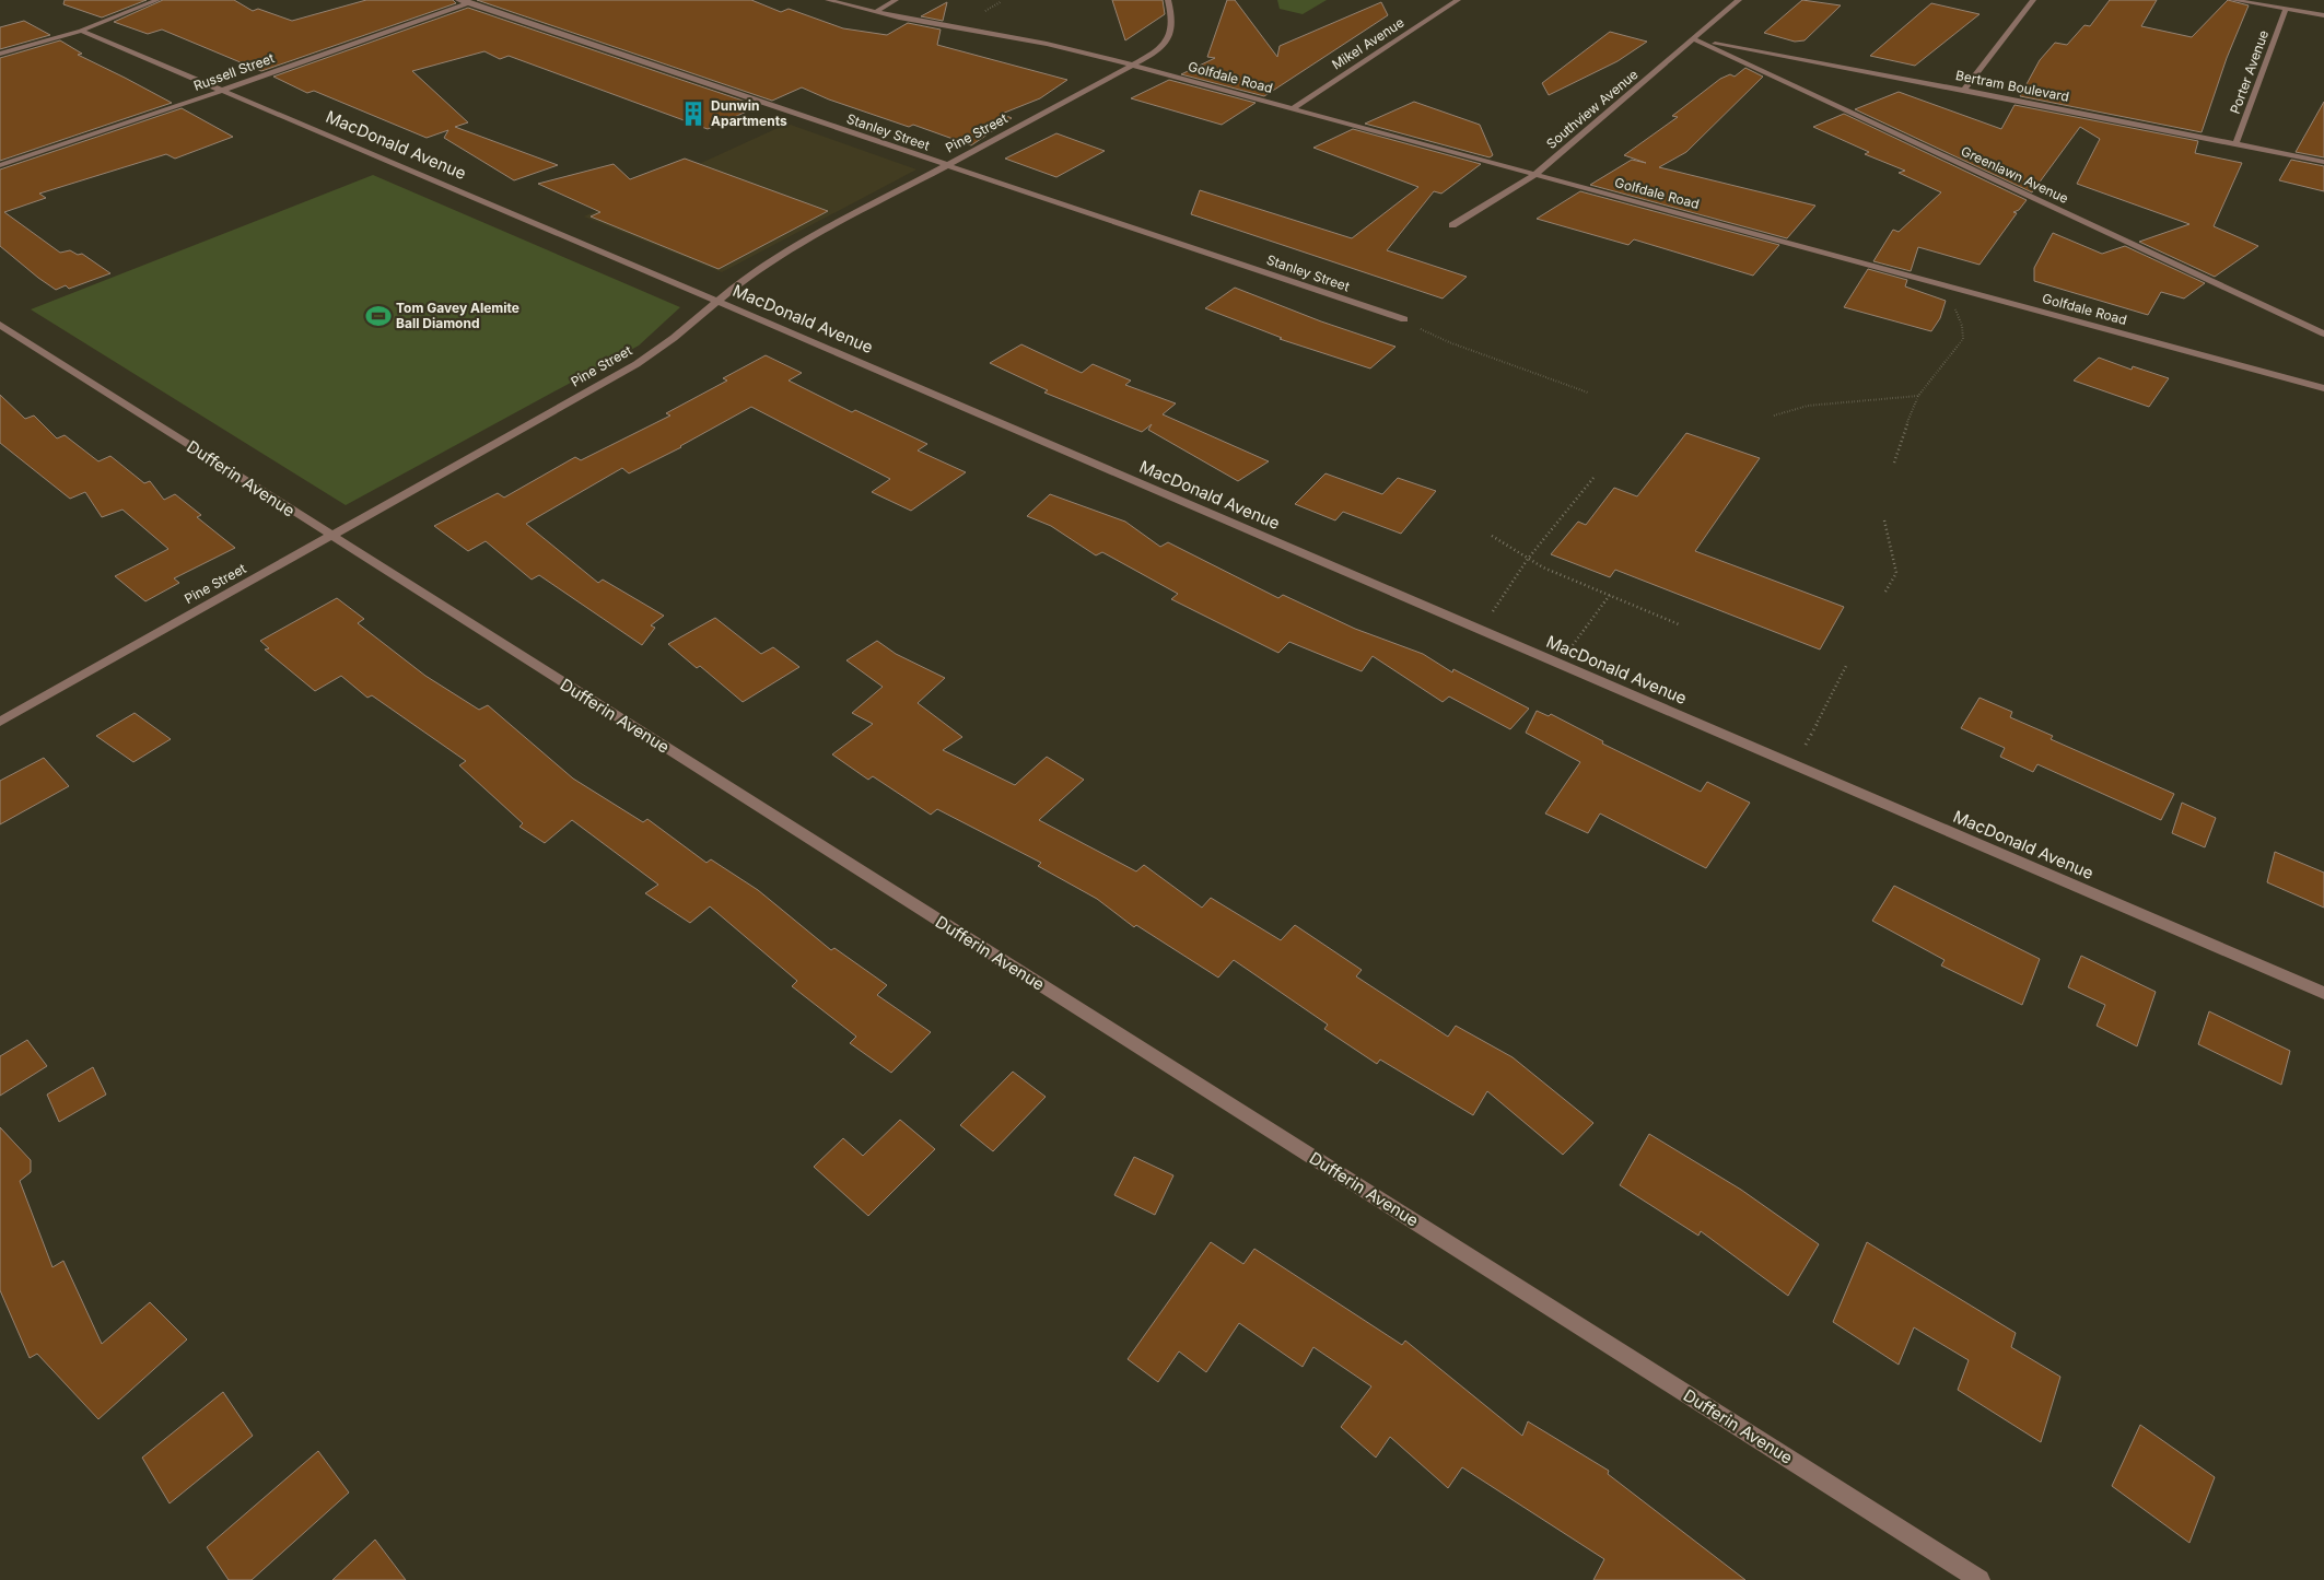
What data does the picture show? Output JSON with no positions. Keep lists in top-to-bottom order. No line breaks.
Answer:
{"streets":{"street":["Mikel Avenue","Russell Street","Porter Avenue","Golfdale Road","Bertram Boulevard","Southview Avenue","Stanley Street","Pine Street","MacDonald Avenue","Greenlawn Avenue","Dufferin Avenue"]},"crossings":[["Mikel Avenue","Golfdale Road"],["Russell Street","Stanley Street"],["Russell Street","MacDonald Avenue"],["Porter Avenue","Bertram Boulevard"],["Golfdale Road","Southview Avenue"],["Golfdale Road","Pine Street"],["Bertram Boulevard","Southview Avenue"],["Bertram Boulevard","Greenlawn Avenue"],["Southview Avenue","Greenlawn Avenue"],["Stanley Street","Pine Street"],["Pine Street","MacDonald Avenue"],["Pine Street","Dufferin Avenue"]],"places":{"building":["Dunwin Apartments"],"sports":["Tom Gavey Alemite Ball Diamond"]}}
